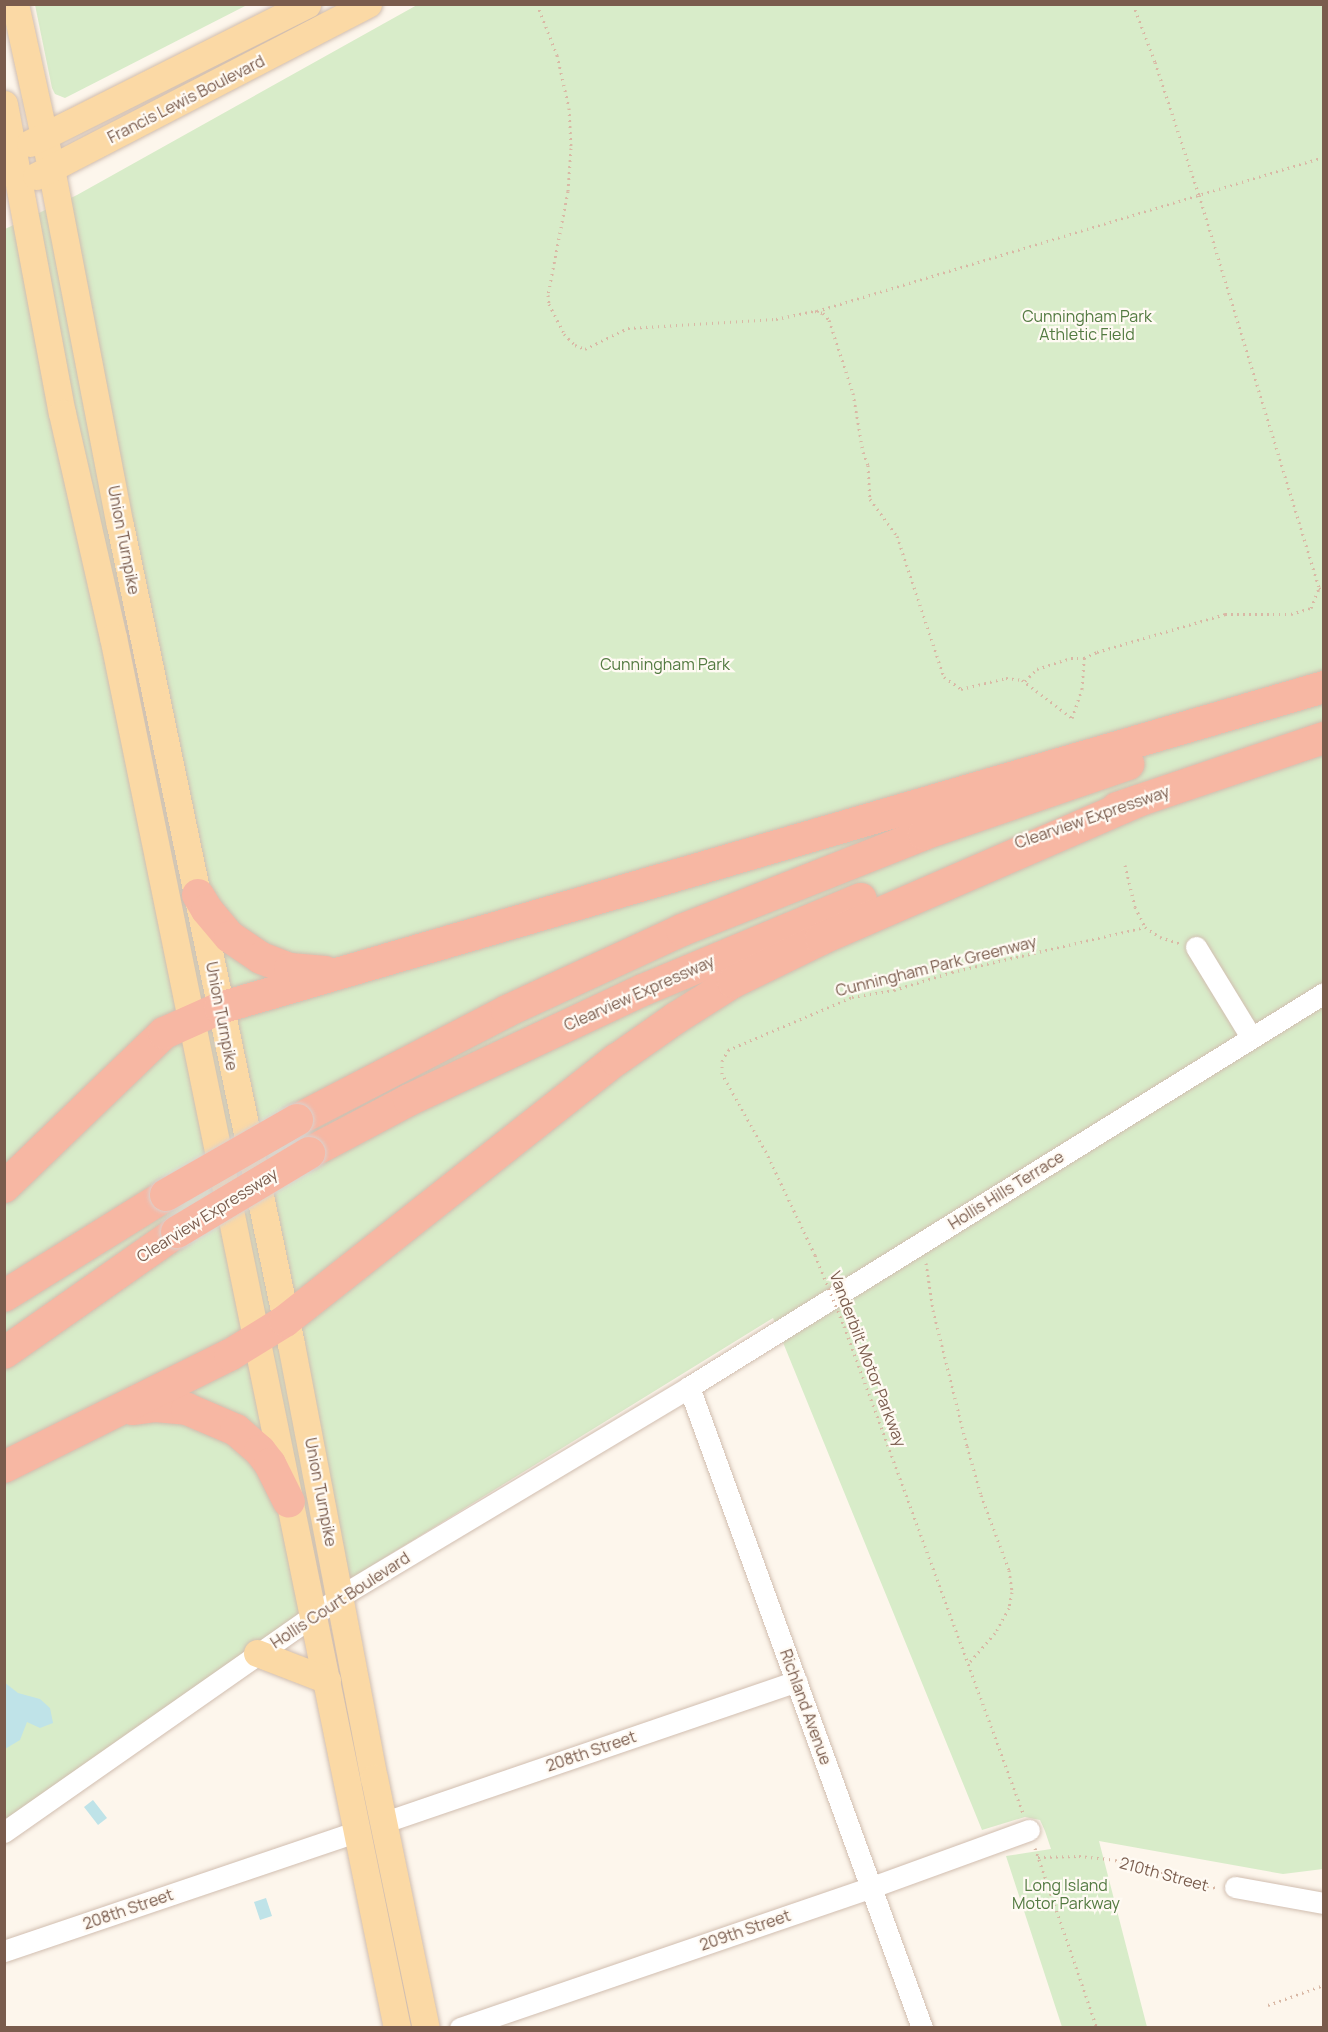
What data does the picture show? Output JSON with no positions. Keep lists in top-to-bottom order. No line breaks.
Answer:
{"streets":{"highway":["Clearview Expressway"],"main road":["Francis Lewis Boulevard","Union Turnpike"],"street":["Hollis Hills Terrace","Hollis Court Boulevard","Richland Avenue","208th Street","209th Street"],"path":["Cunningham Park Greenway","Vanderbilt Motor Parkway","210th Street"]},"crossings":[["Francis Lewis Boulevard","Union Turnpike"],["Union Turnpike","Hollis Court Boulevard"],["Union Turnpike","208th Street"],["Cunningham Park Greenway","Vanderbilt Motor Parkway"],["Hollis Hills Terrace","Hollis Court Boulevard"],["Hollis Hills Terrace","Richland Avenue"],["Vanderbilt Motor Parkway","210th Street"],["Vanderbilt Motor Parkway","209th Street"],["Hollis Court Boulevard","Richland Avenue"],["Richland Avenue","208th Street"],["Richland Avenue","209th Street"]],"parks":["Cunningham Park Athletic Field","Cunningham Park","Long Island Motor Parkway"]}
